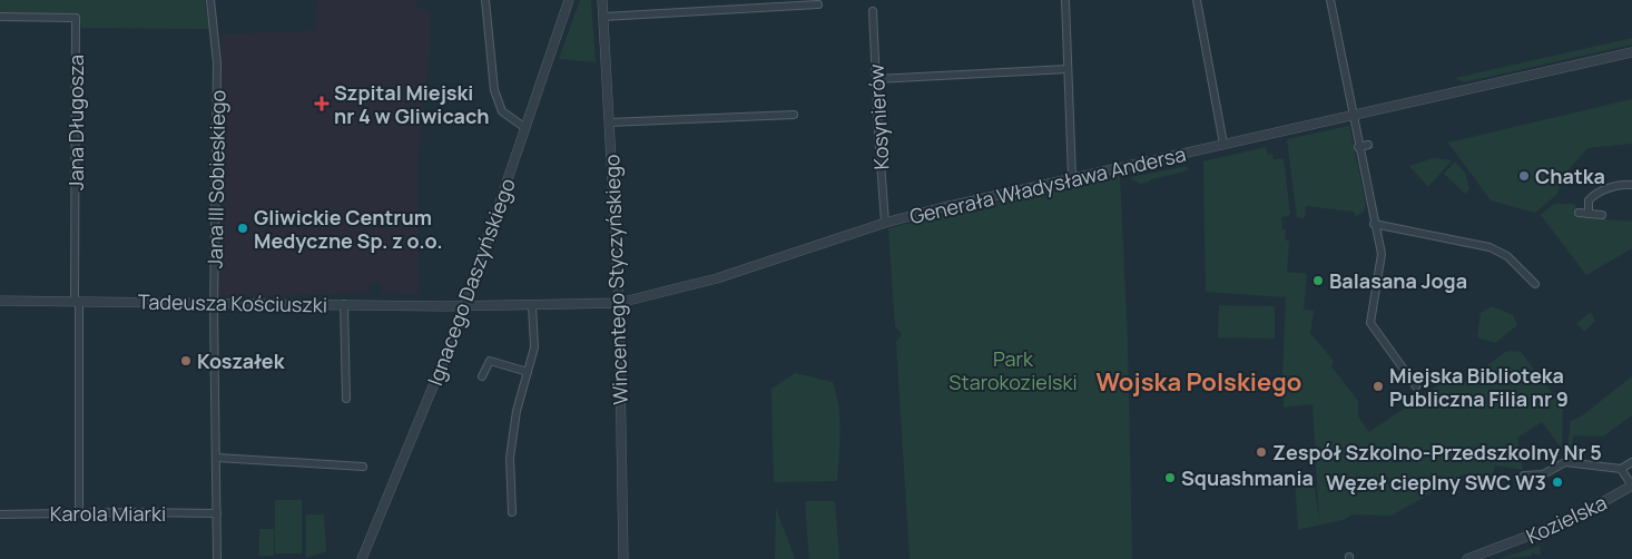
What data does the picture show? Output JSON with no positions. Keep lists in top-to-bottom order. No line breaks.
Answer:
{"streets":{"street":["Kosynierów","Jana Długosza","Jana III Sobieskiego","Generała Władysława Andersa","Wincentego Styczyńskiego","Ignacego Daszyńskiego","Tadeusza Kościuszki","Karola Miarki","Kozielska"]},"crossings":[["Kosynierów","Generała Władysława Andersa"],["Jana Długosza","Tadeusza Kościuszki"],["Jana III Sobieskiego","Tadeusza Kościuszki"],["Jana III Sobieskiego","Karola Miarki"],["Generała Władysława Andersa","Wincentego Styczyńskiego"],["Generała Władysława Andersa","Ignacego Daszyńskiego"],["Generała Władysława Andersa","Tadeusza Kościuszki"],["Ignacego Daszyńskiego","Tadeusza Kościuszki"]],"districts":["Wojska Polskiego"],"parks":["Park Starokozielski"],"places":{"health":["Szpital Miejski nr 4 w Gliwicach"],"other":["Chatka","Gliwickie Centrum Medyczne Sp. z o.o.","Balasana Joga","Koszałek","Miejska Biblioteka Publiczna Filia nr 9","Zespół Szkolno-Przedszkolny Nr 5","Squashmania","Węzeł cieplny SWC W3"]}}
